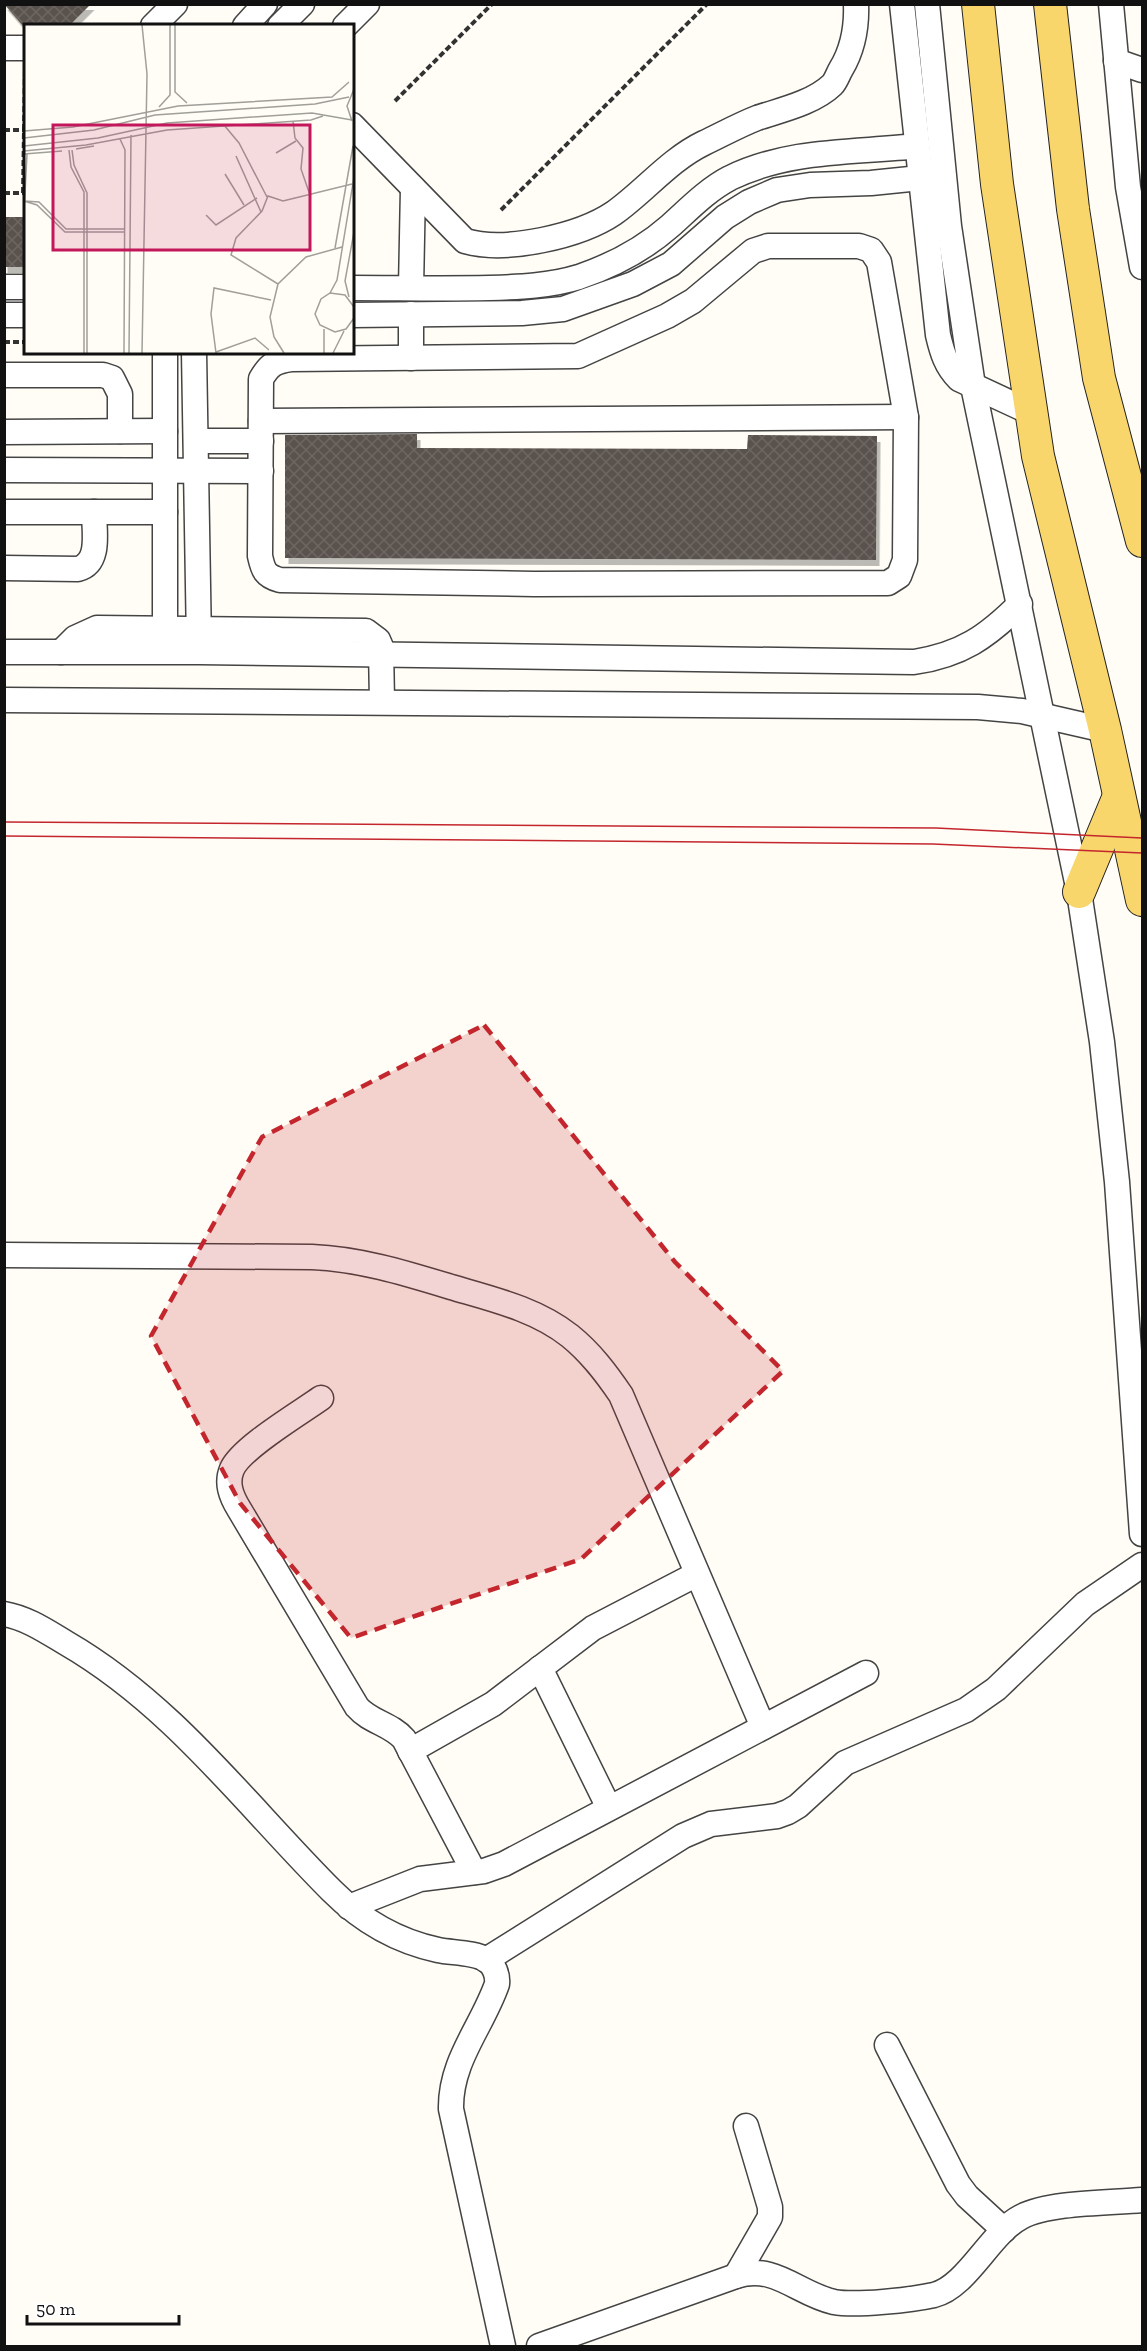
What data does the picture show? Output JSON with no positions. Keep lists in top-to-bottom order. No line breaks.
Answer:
{"scale_bar":"50 m"}
